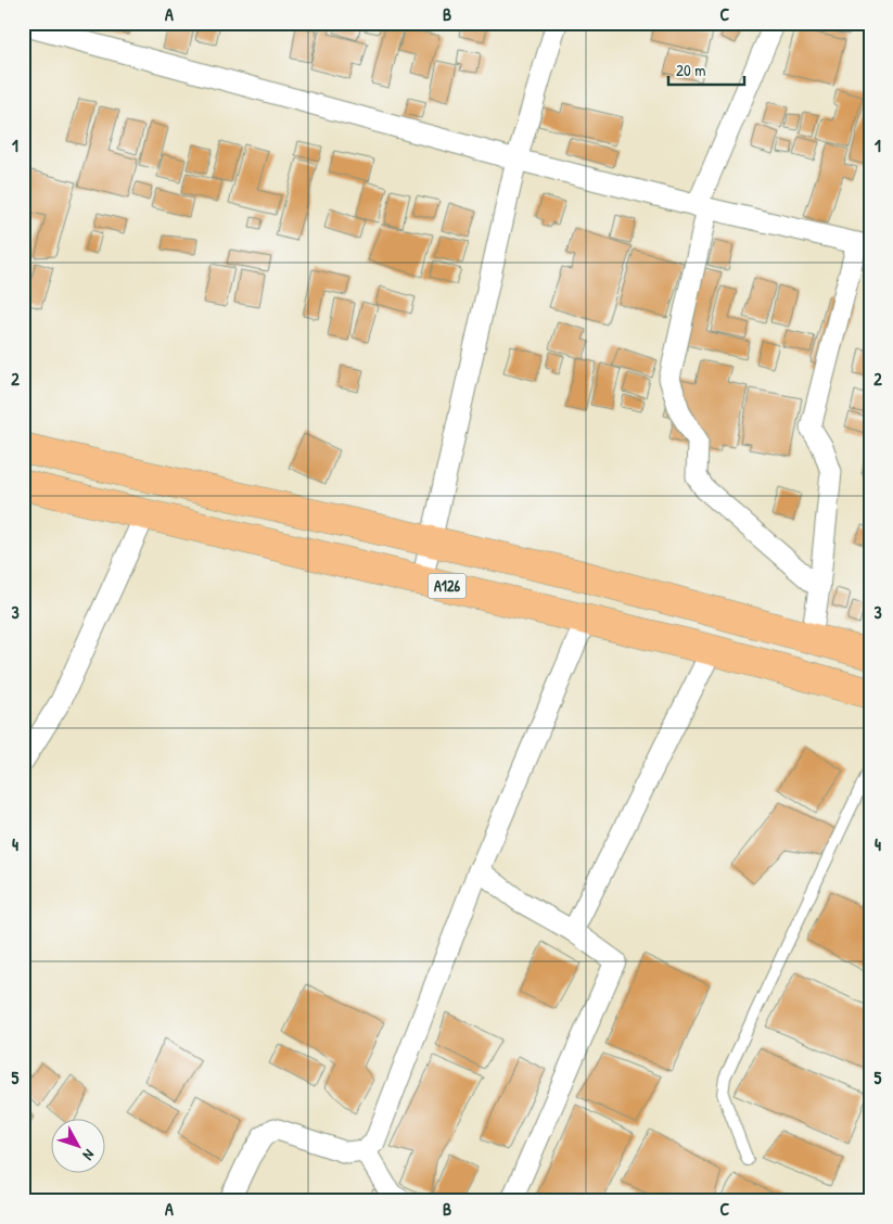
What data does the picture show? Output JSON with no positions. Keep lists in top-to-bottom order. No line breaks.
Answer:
{"streets":{"highway":["A126"]},"scale_bar":"20 m","north":"bottom right","grid":{"columns":["A","B","C"],"rows":["1","2","3","4","5"]}}
